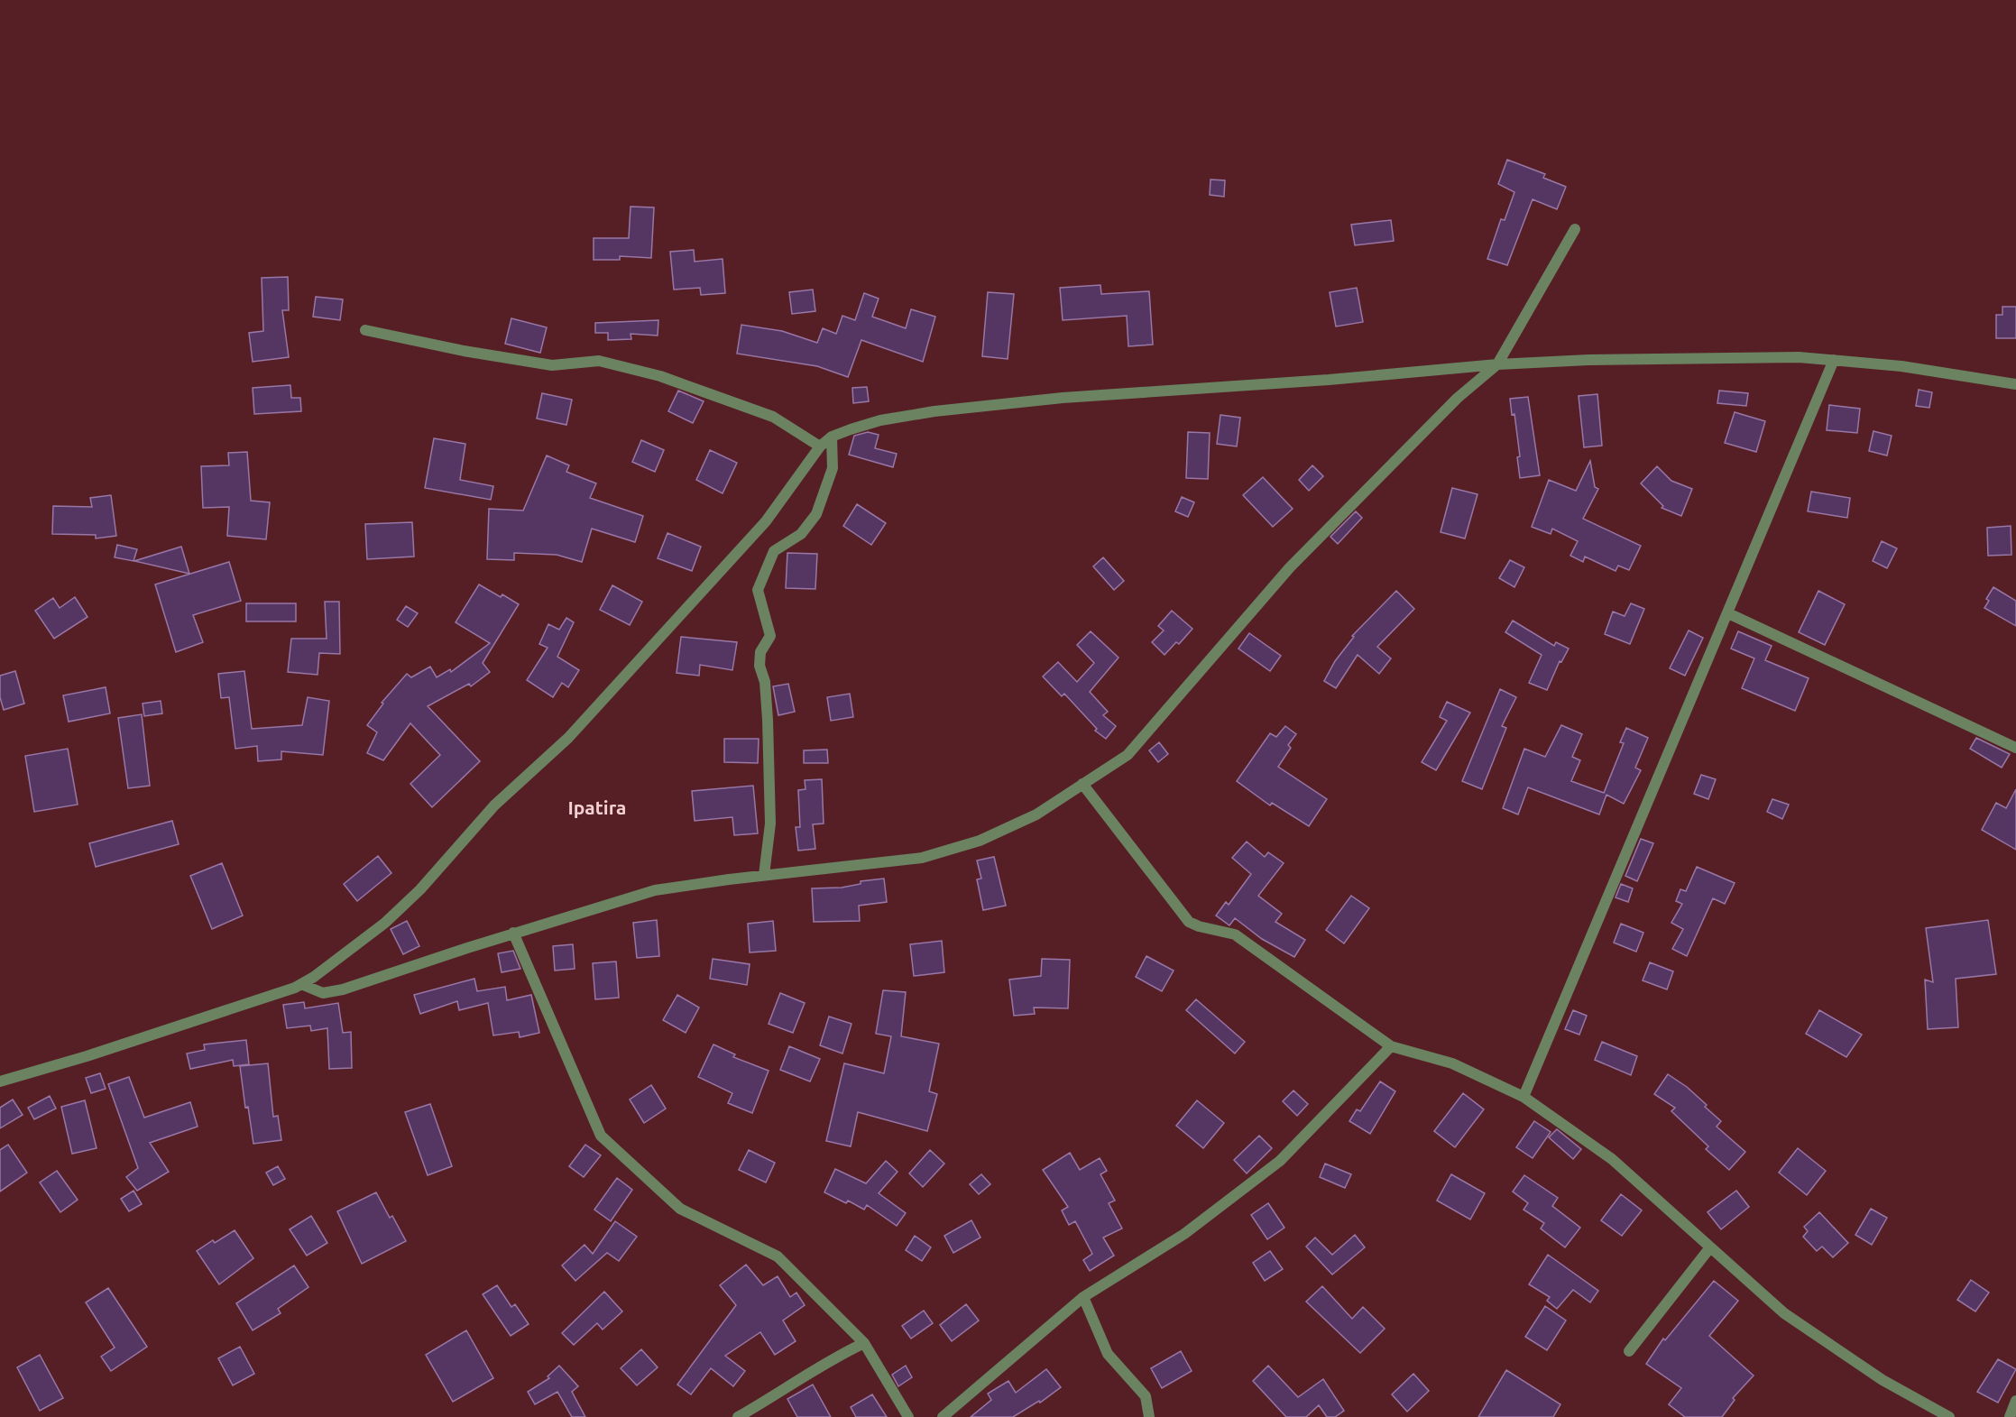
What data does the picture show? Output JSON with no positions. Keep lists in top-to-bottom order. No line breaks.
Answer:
{"districts":["Ipatira"]}
